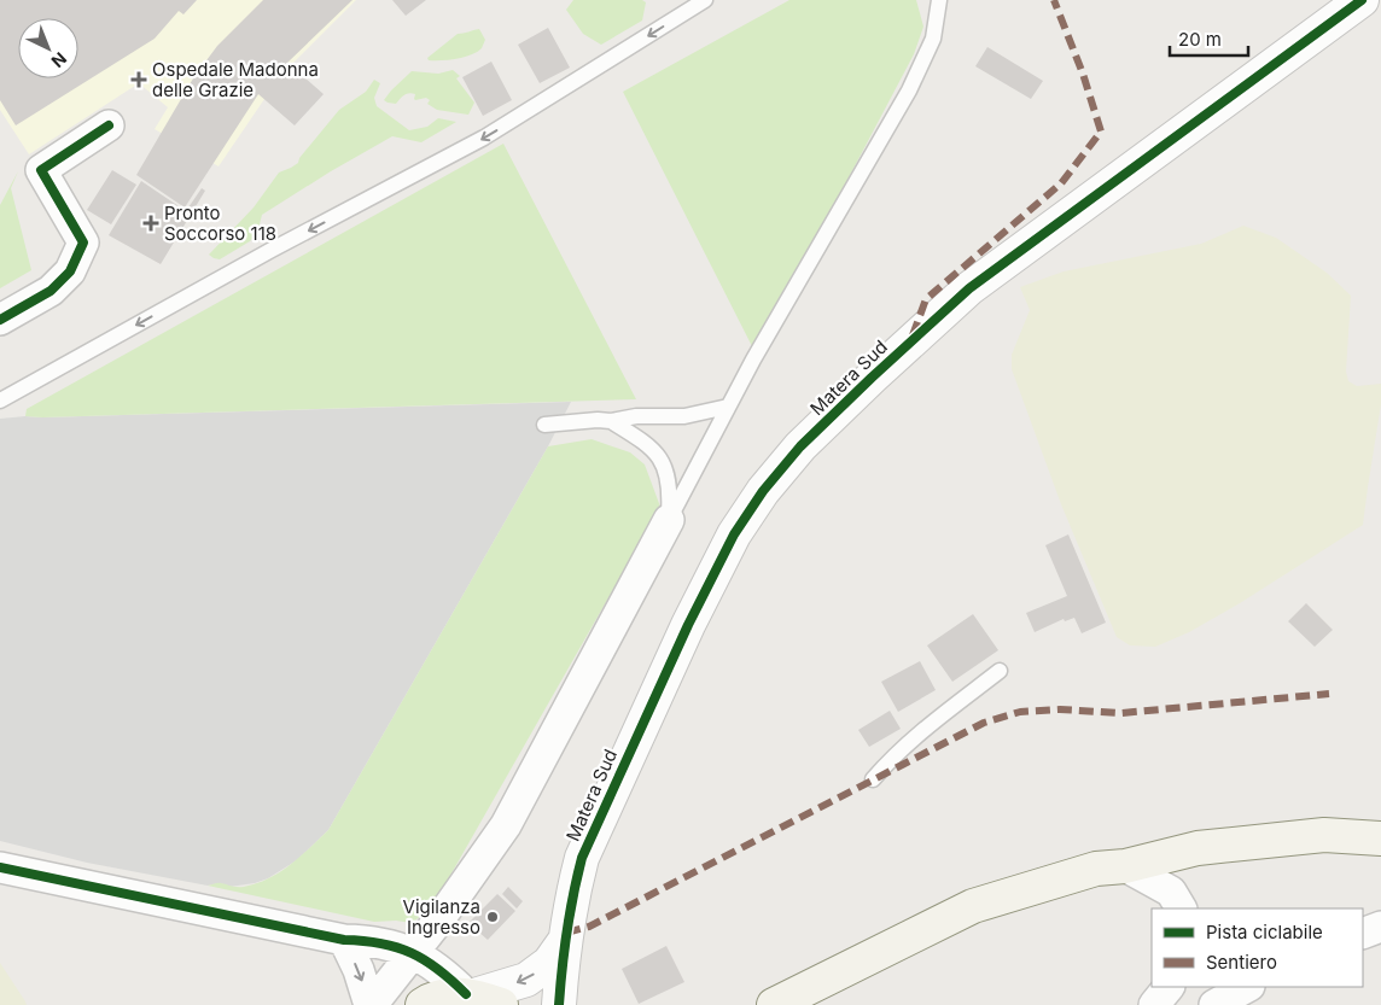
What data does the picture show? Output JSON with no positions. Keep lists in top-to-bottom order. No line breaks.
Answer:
{"streets":{"street":["Matera Sud"]},"places":{"health":["Ospedale Madonna delle Grazie","Pronto Soccorso 118"],"other":["Vigilanza Ingresso"]},"legend":["Pista ciclabile","Sentiero"],"scale_bar":"20 m","north":"bottom right"}
